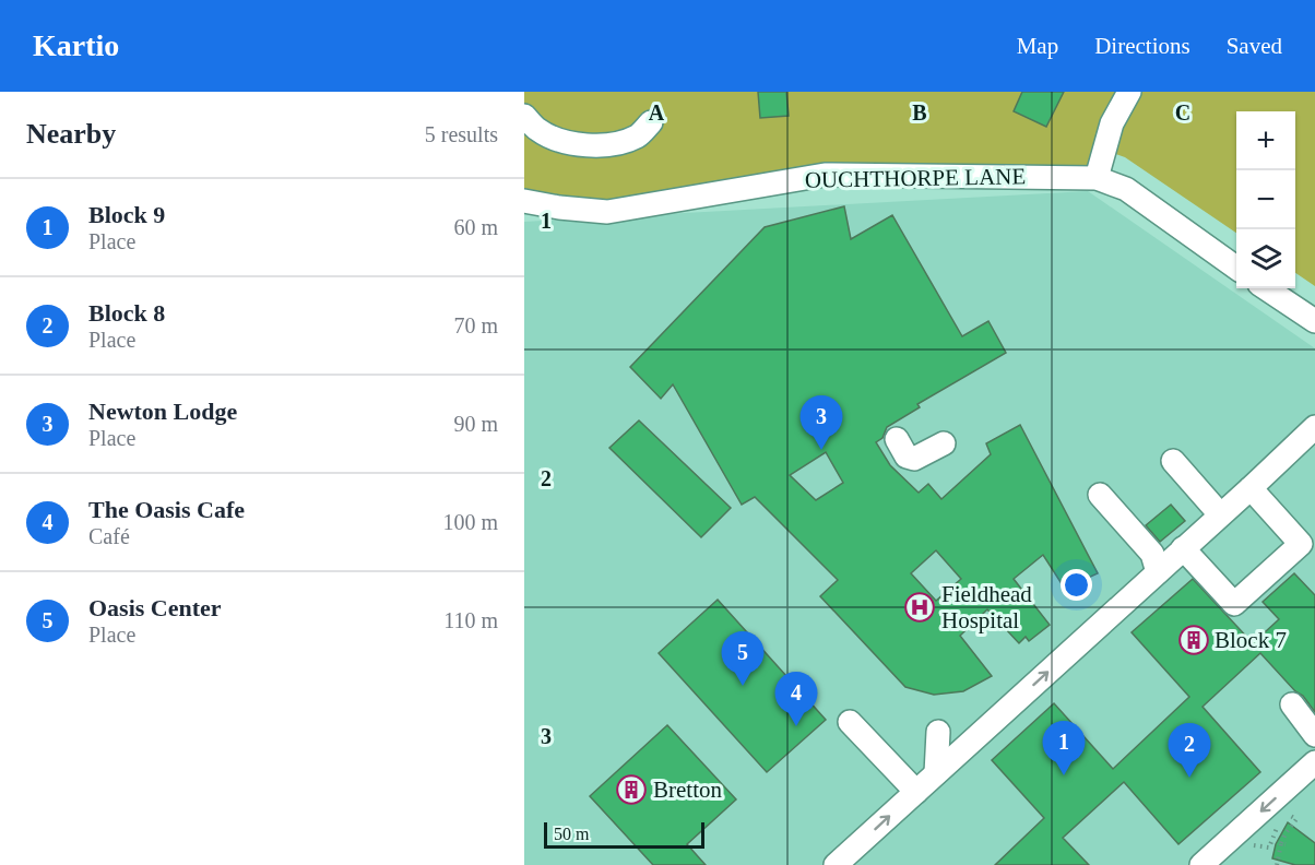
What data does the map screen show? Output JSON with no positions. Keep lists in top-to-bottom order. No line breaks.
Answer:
{"streets":{"street":["OUCHTHORPE LANE"]},"places":{"hospital":["Fieldhead Hospital"],"building":["Block 7","Bretton"]},"scale_bar":"50 m","page":{"header":"Kartio","nav":["Map","Directions","Saved"],"heading":["Nearby","5 results"],"map_buttons":["+","−"],"list":[{"mark":"1","name":"Block 9","note":"Place","value":"60 m"},{"mark":"2","name":"Block 8","note":"Place","value":"70 m"},{"mark":"3","name":"Newton Lodge","note":"Place","value":"90 m"},{"mark":"4","name":"The Oasis Cafe","note":"Café","value":"100 m"},{"mark":"5","name":"Oasis Center","note":"Place","value":"110 m"}],"pins":["3","5","4","1","2"],"scale":"50 m"},"grid":{"columns":["A","B","C"],"rows":["1","2","3"]}}
